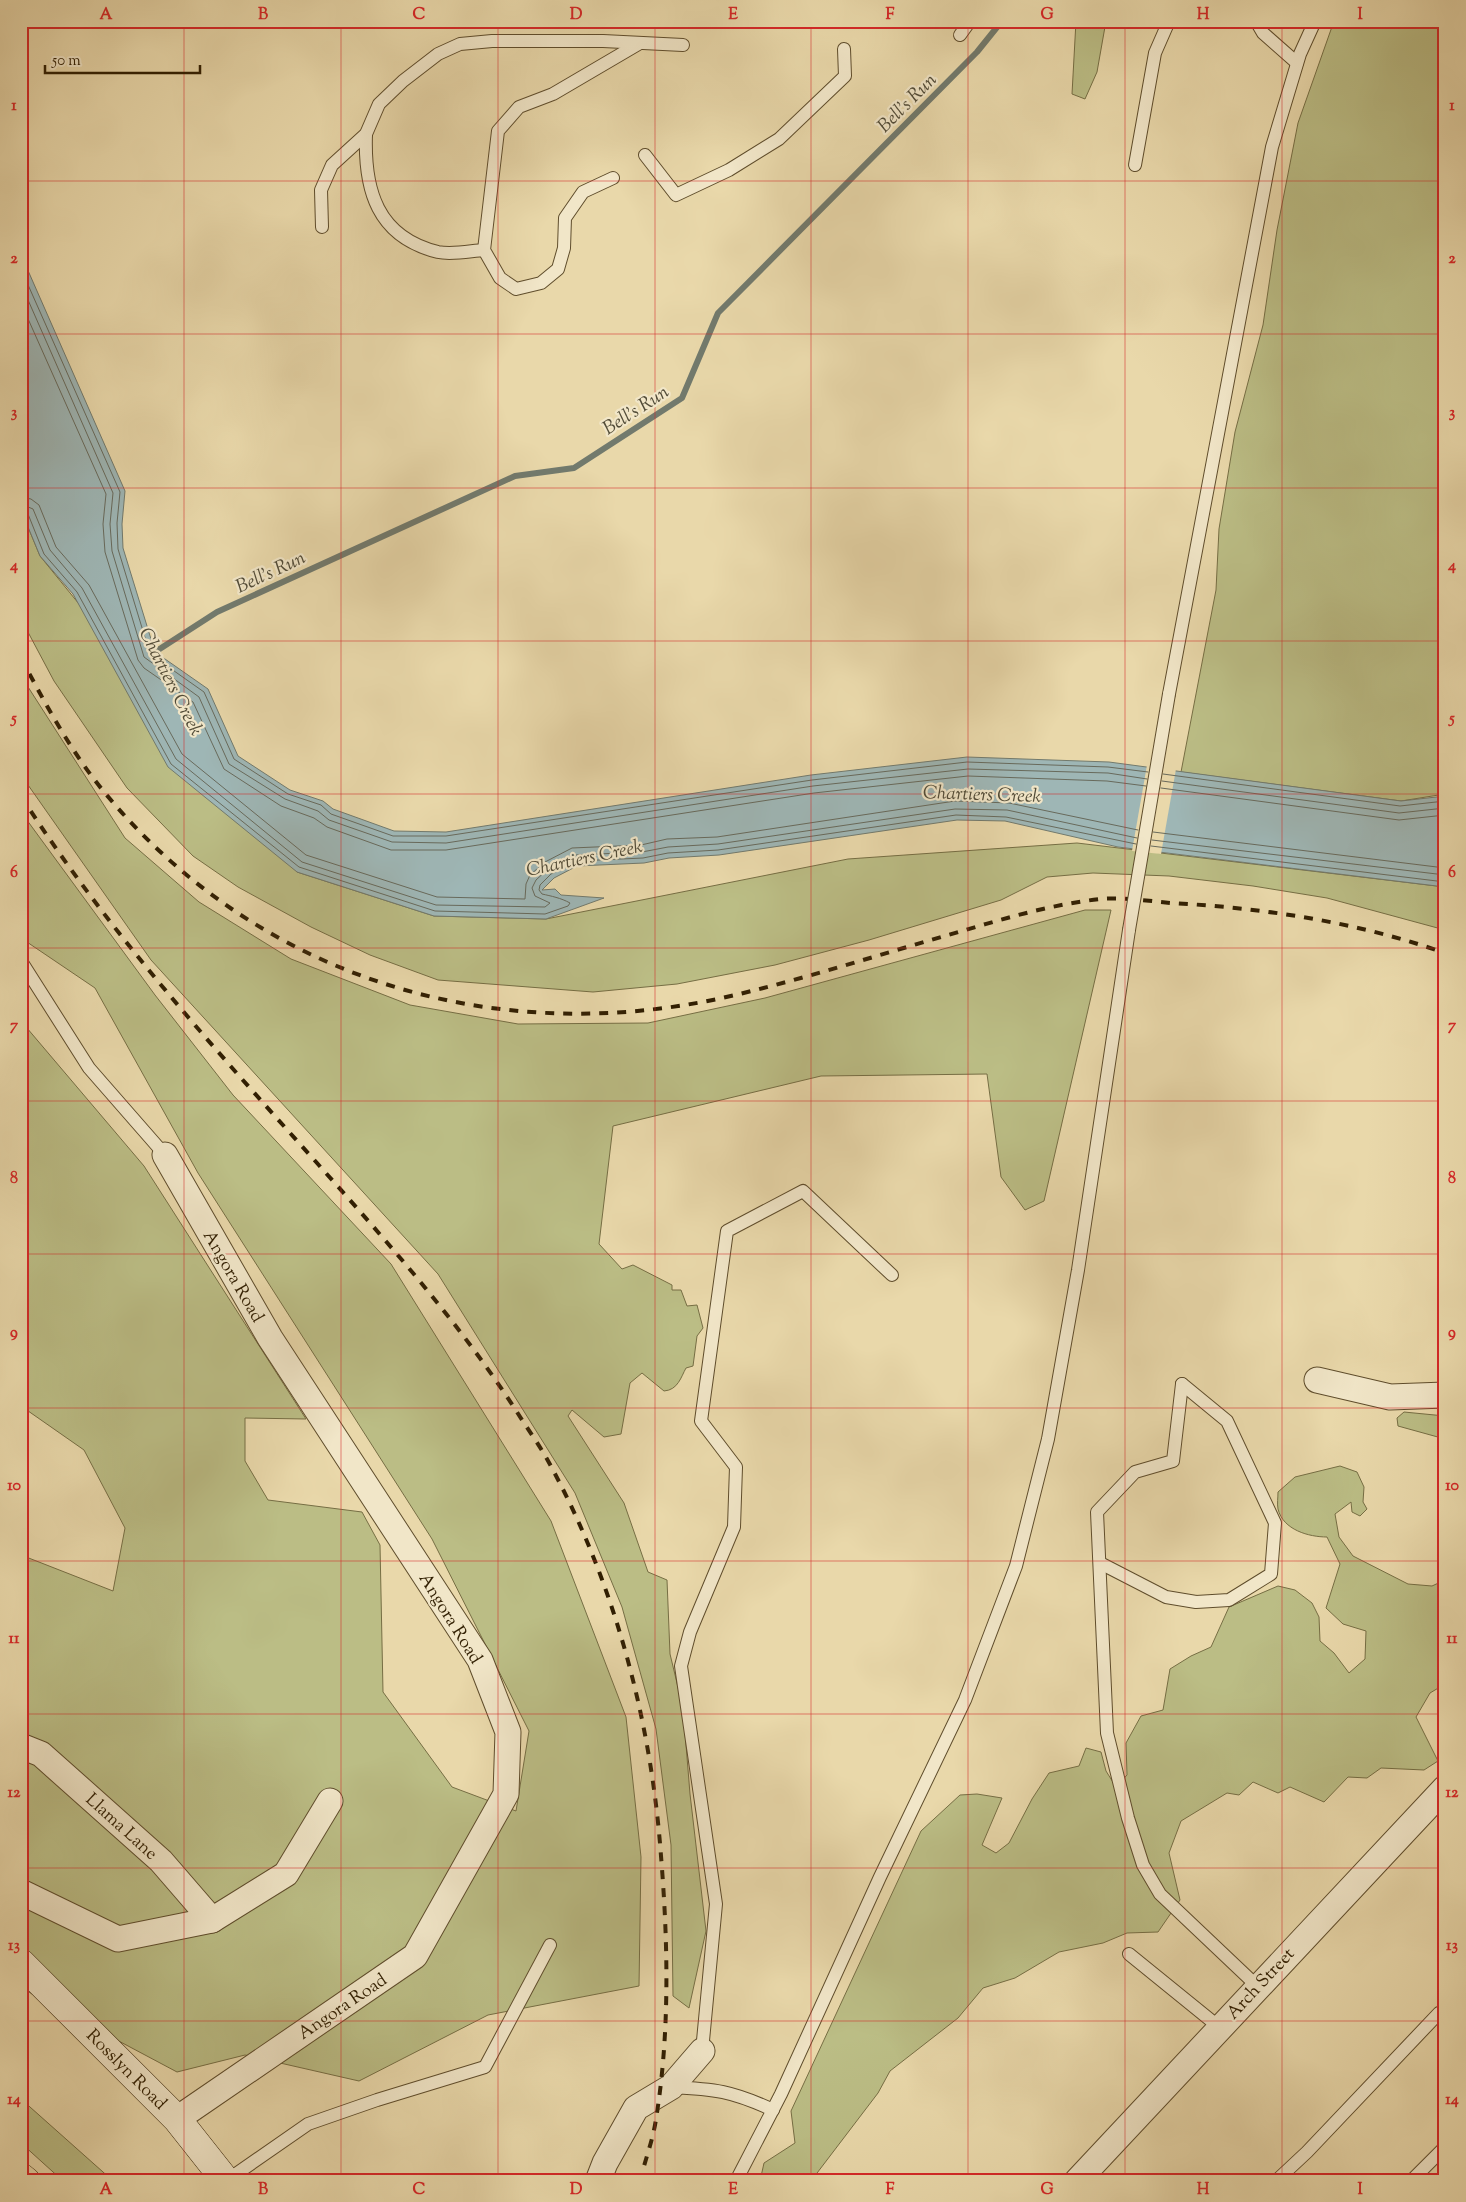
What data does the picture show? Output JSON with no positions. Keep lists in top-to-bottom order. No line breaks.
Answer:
{"streets":{"street":["Angora Road","Llama Lane","Arch Street","Rosslyn Road"]},"crossings":[["Angora Road","Rosslyn Road"]],"water":["Bell's Run","Chartiers Creek"],"scale_bar":"50 m","grid":{"columns":["A","B","C","D","E","F","G","H","I"],"rows":["1","2","3","4","5","6","7","8","9","10","11","12","13","14"]}}
